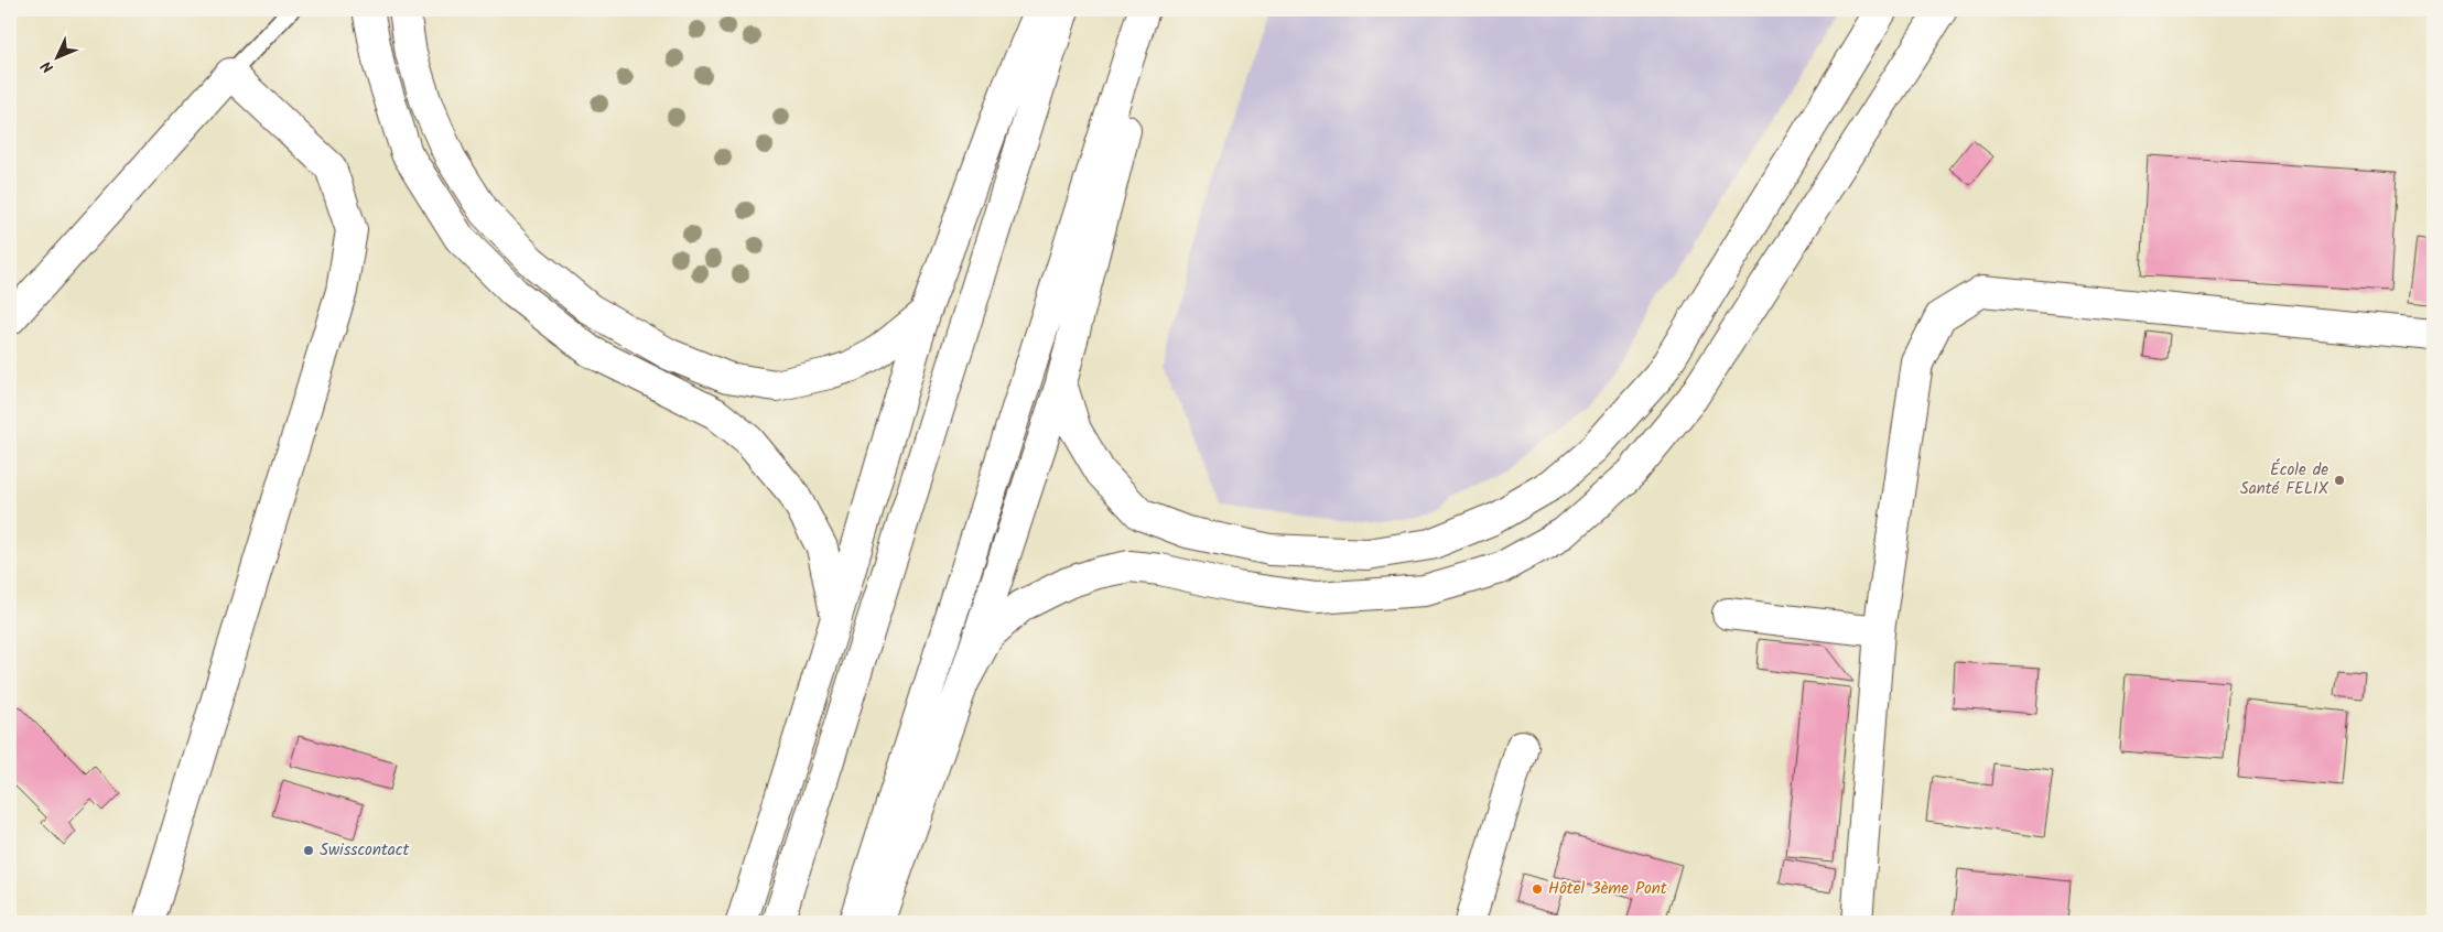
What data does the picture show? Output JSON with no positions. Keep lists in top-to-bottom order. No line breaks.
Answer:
{"places":["École de Santé FELIX","Swisscontact","Hôtel 3ème Pont"],"north":"bottom left"}
